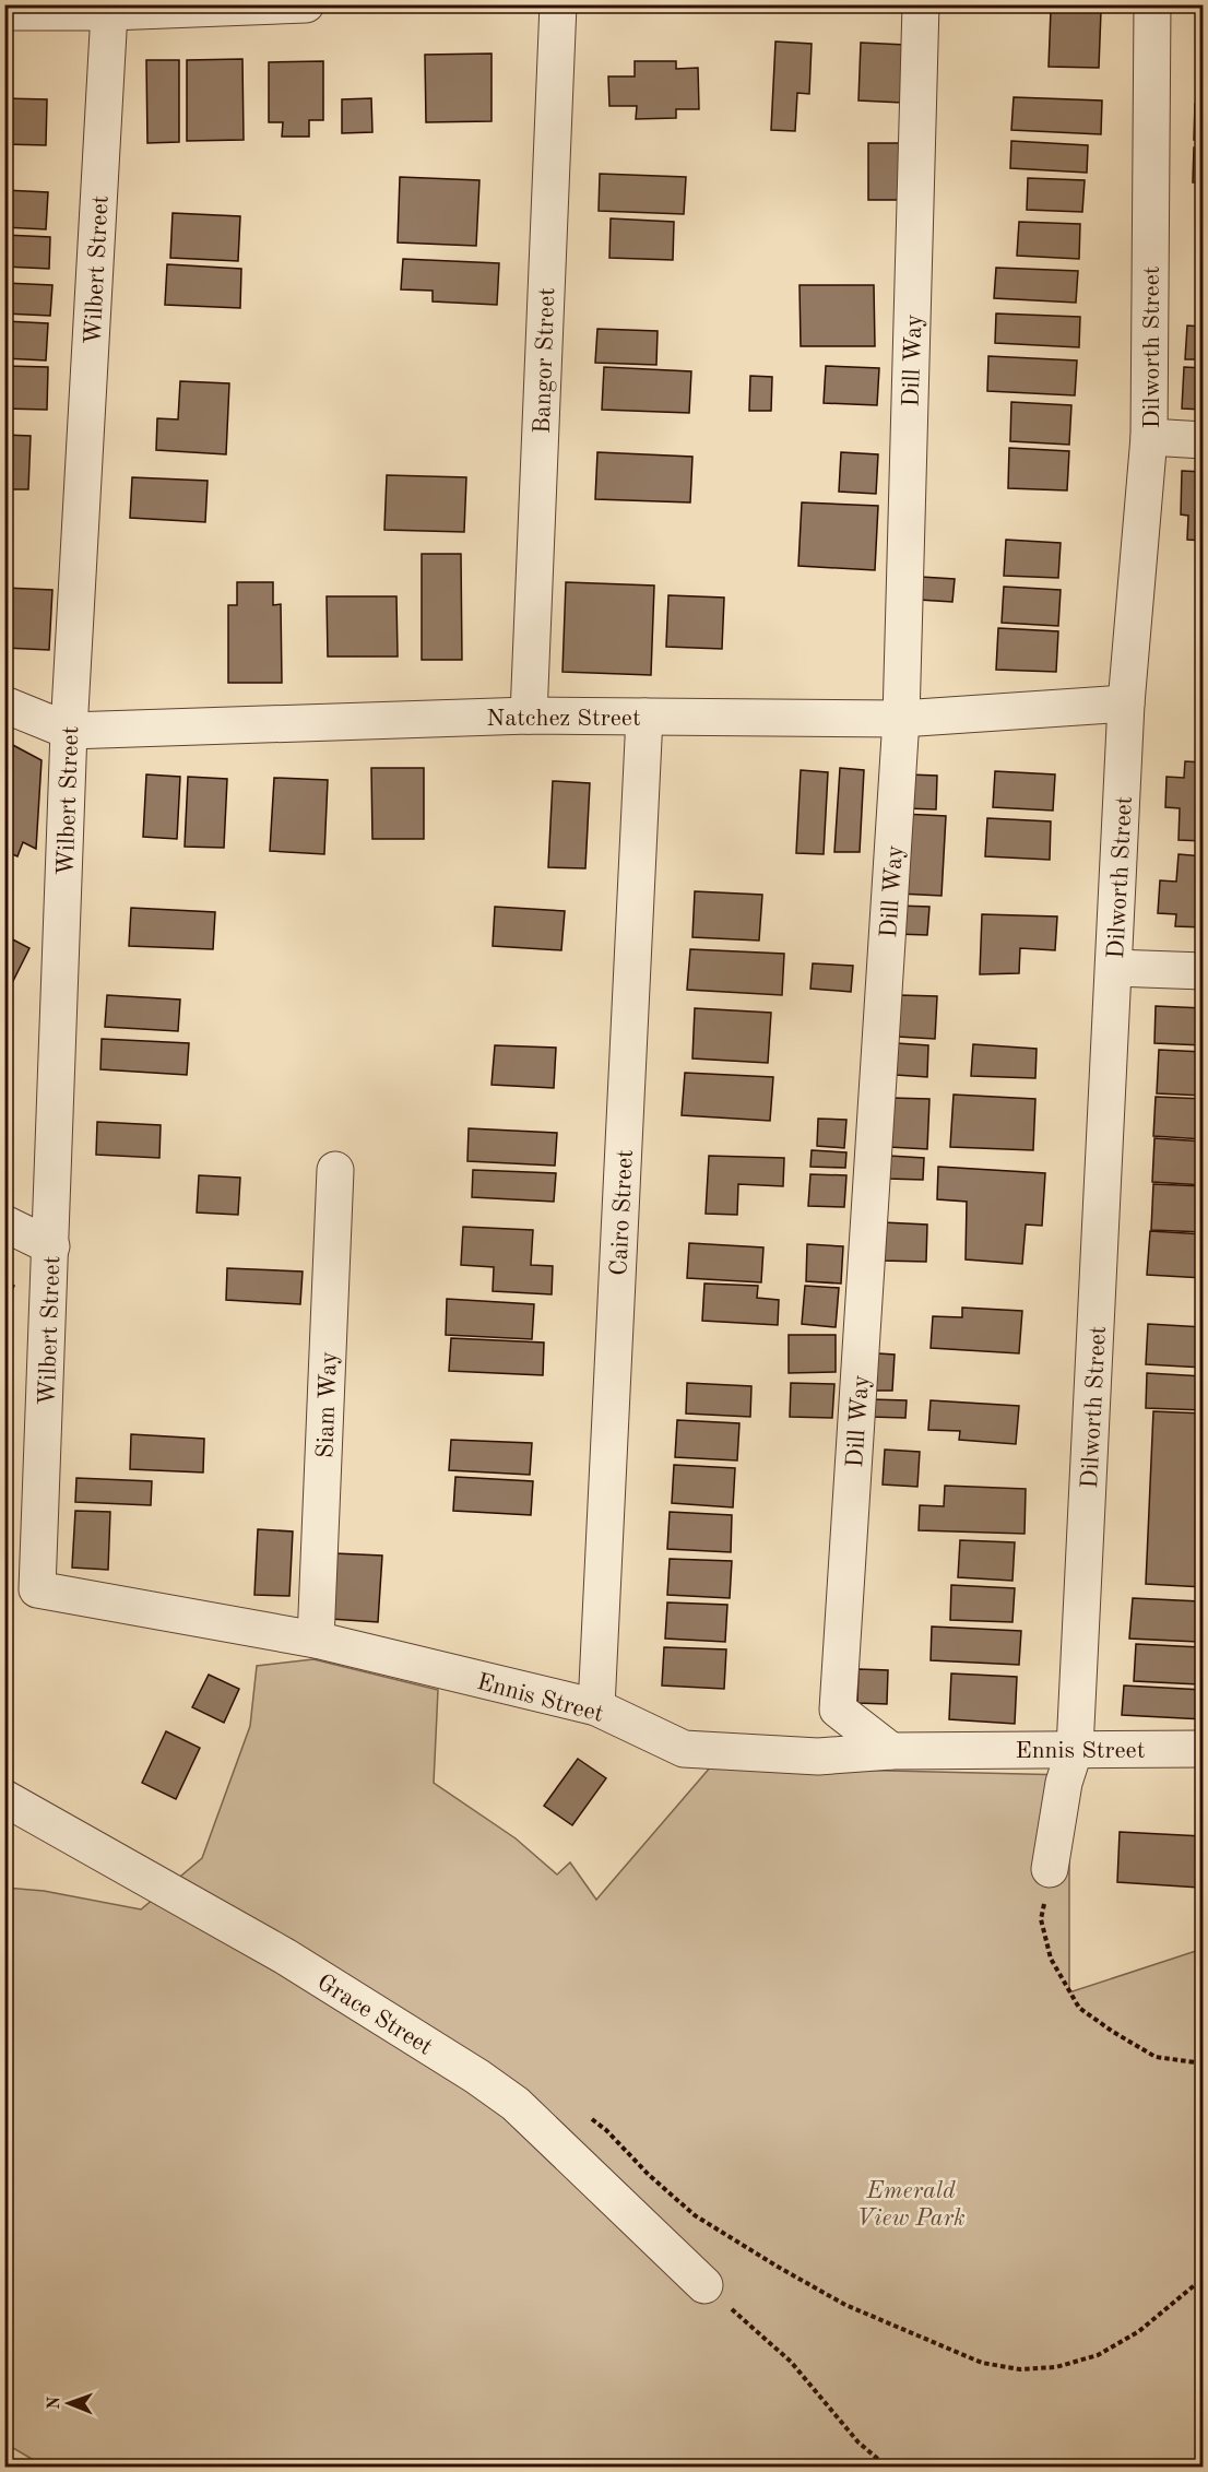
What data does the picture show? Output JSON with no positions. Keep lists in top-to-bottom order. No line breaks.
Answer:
{"streets":{"street":["Wilbert Street","Dilworth Street","Bangor Street","Dill Way","Natchez Street","Cairo Street","Siam Way","Ennis Street","Grace Street"]},"crossings":[["Wilbert Street","Natchez Street"],["Wilbert Street","Ennis Street"],["Dilworth Street","Natchez Street"],["Dilworth Street","Ennis Street"],["Bangor Street","Natchez Street"],["Dill Way","Natchez Street"],["Dill Way","Ennis Street"],["Natchez Street","Cairo Street"],["Cairo Street","Ennis Street"],["Siam Way","Ennis Street"]],"parks":["Emerald View Park"],"north":"left"}
